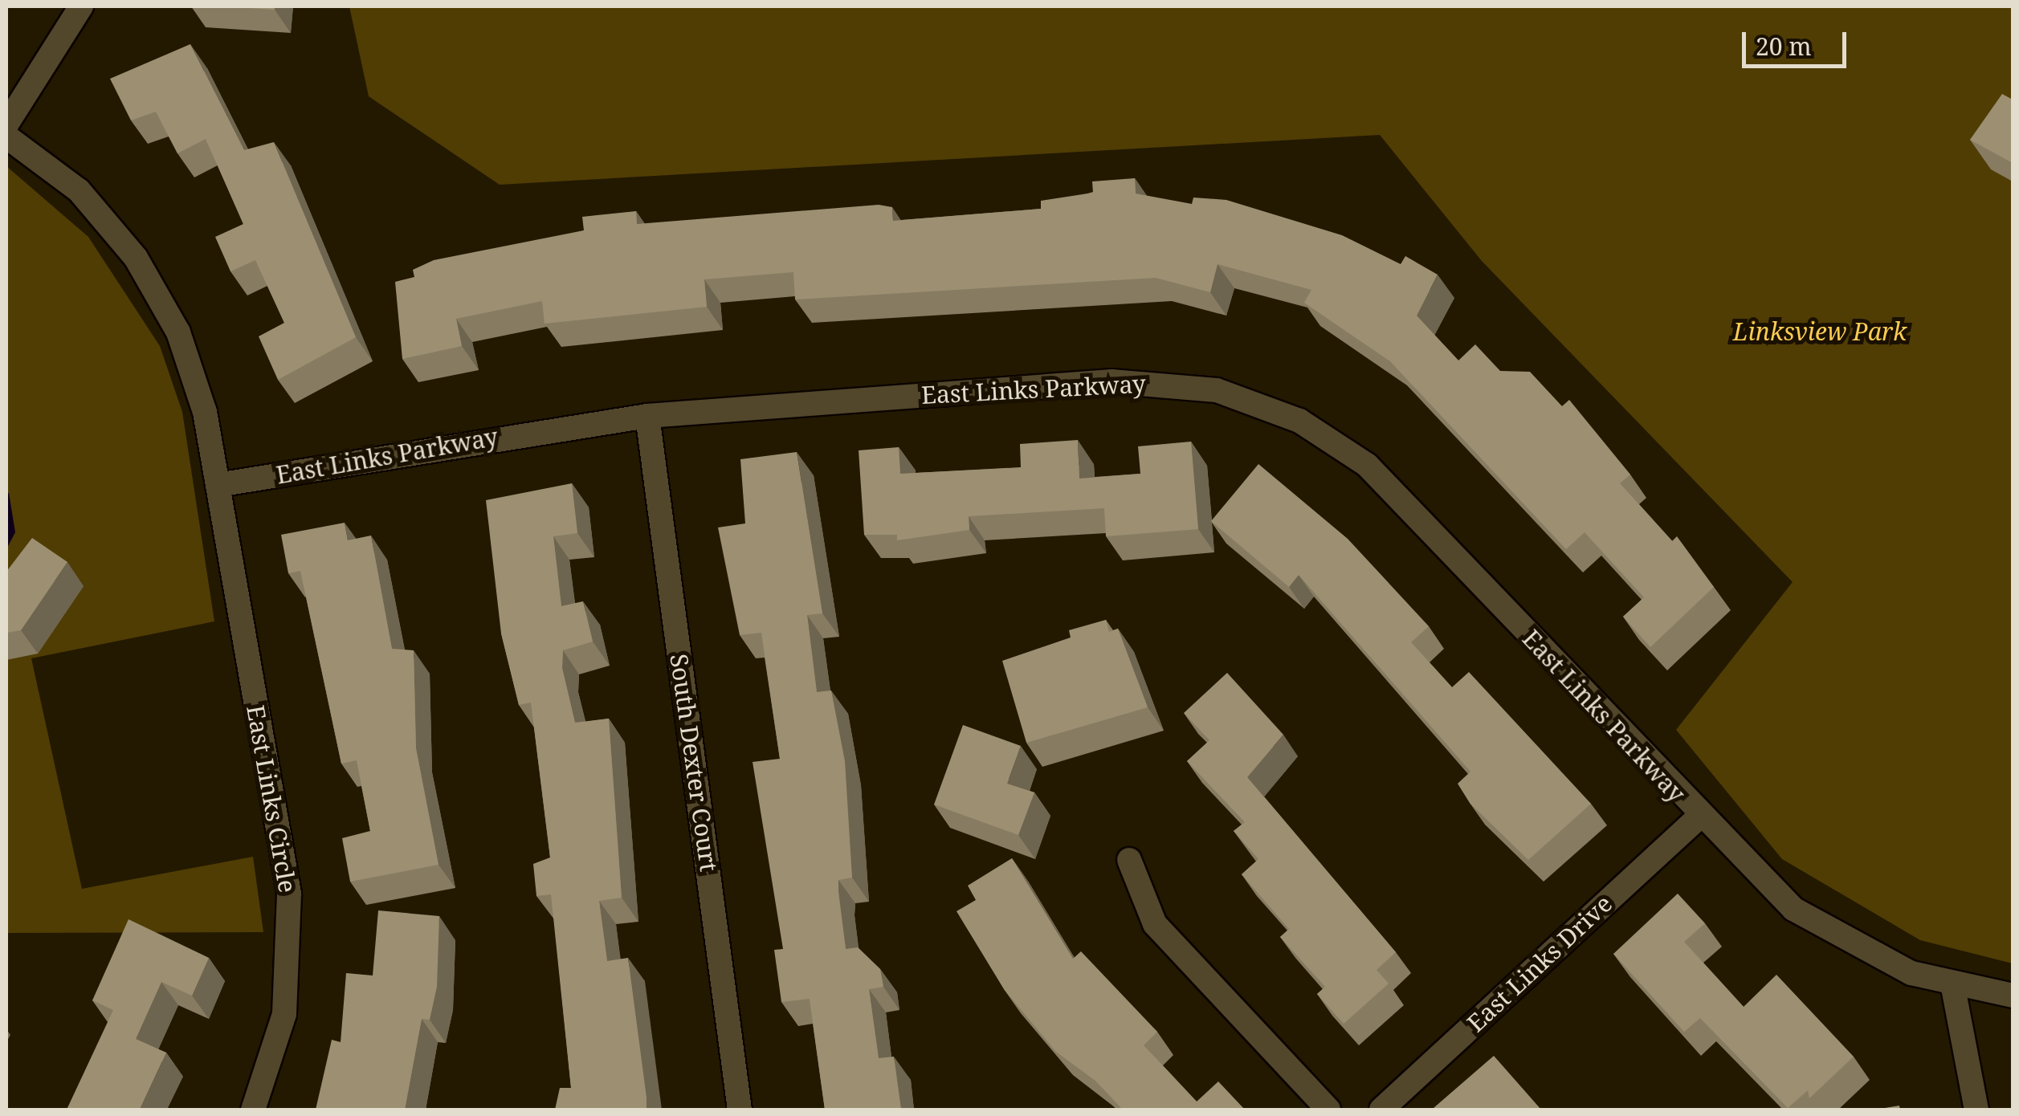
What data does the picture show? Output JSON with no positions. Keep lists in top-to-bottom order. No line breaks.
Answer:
{"streets":{"street":["East Links Parkway","South Dexter Court","East Links Circle","East Links Drive"]},"crossings":[["East Links Parkway","South Dexter Court"],["East Links Parkway","East Links Circle"],["East Links Parkway","East Links Drive"]],"parks":["Linksview Park"],"scale_bar":"20 m"}
